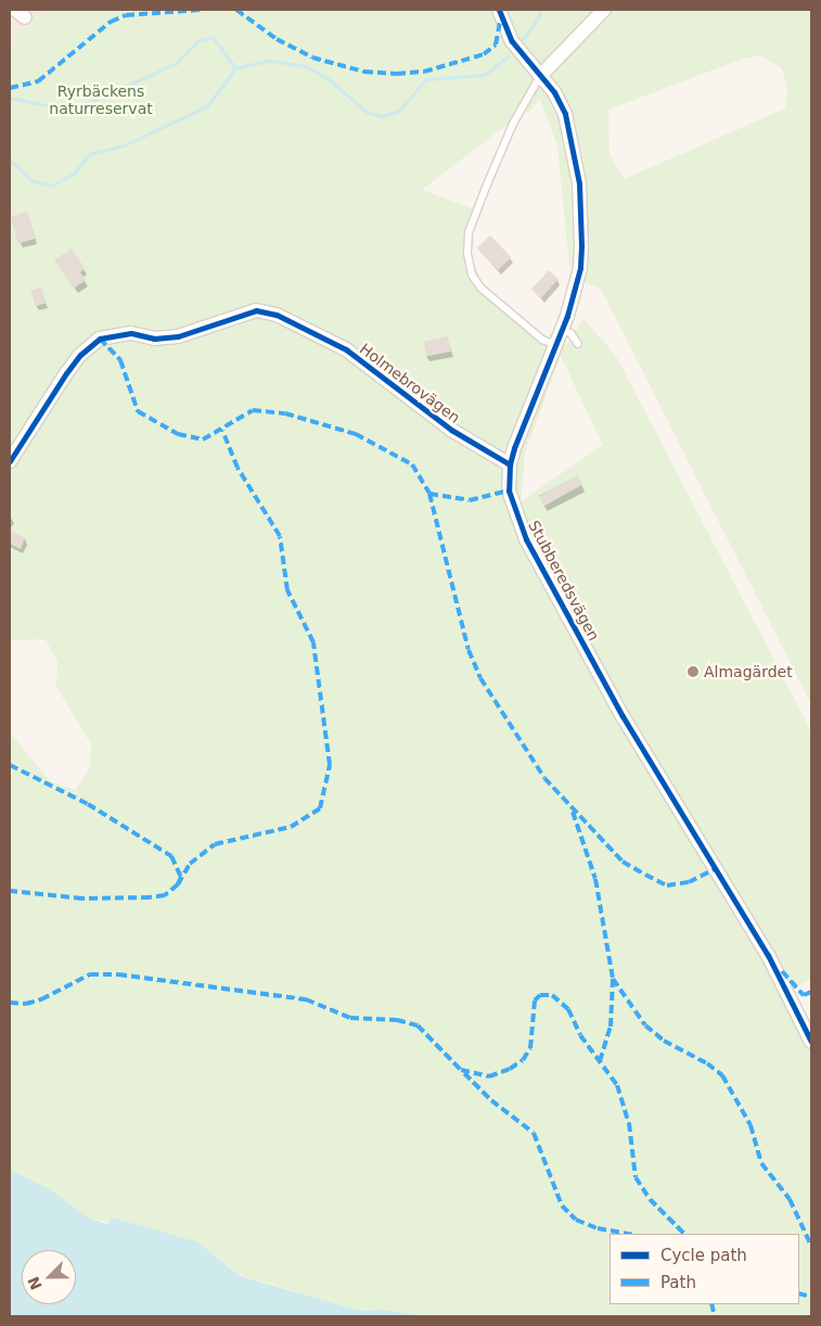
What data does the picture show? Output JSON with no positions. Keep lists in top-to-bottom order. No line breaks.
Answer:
{"streets":{"street":["Holmebrovägen","Stubberedsvägen"]},"crossings":[["Holmebrovägen","Stubberedsvägen"]],"parks":["Ryrbäckens naturreservat"],"places":["Almagärdet"],"legend":["Cycle path","Path"],"north":"bottom left"}
